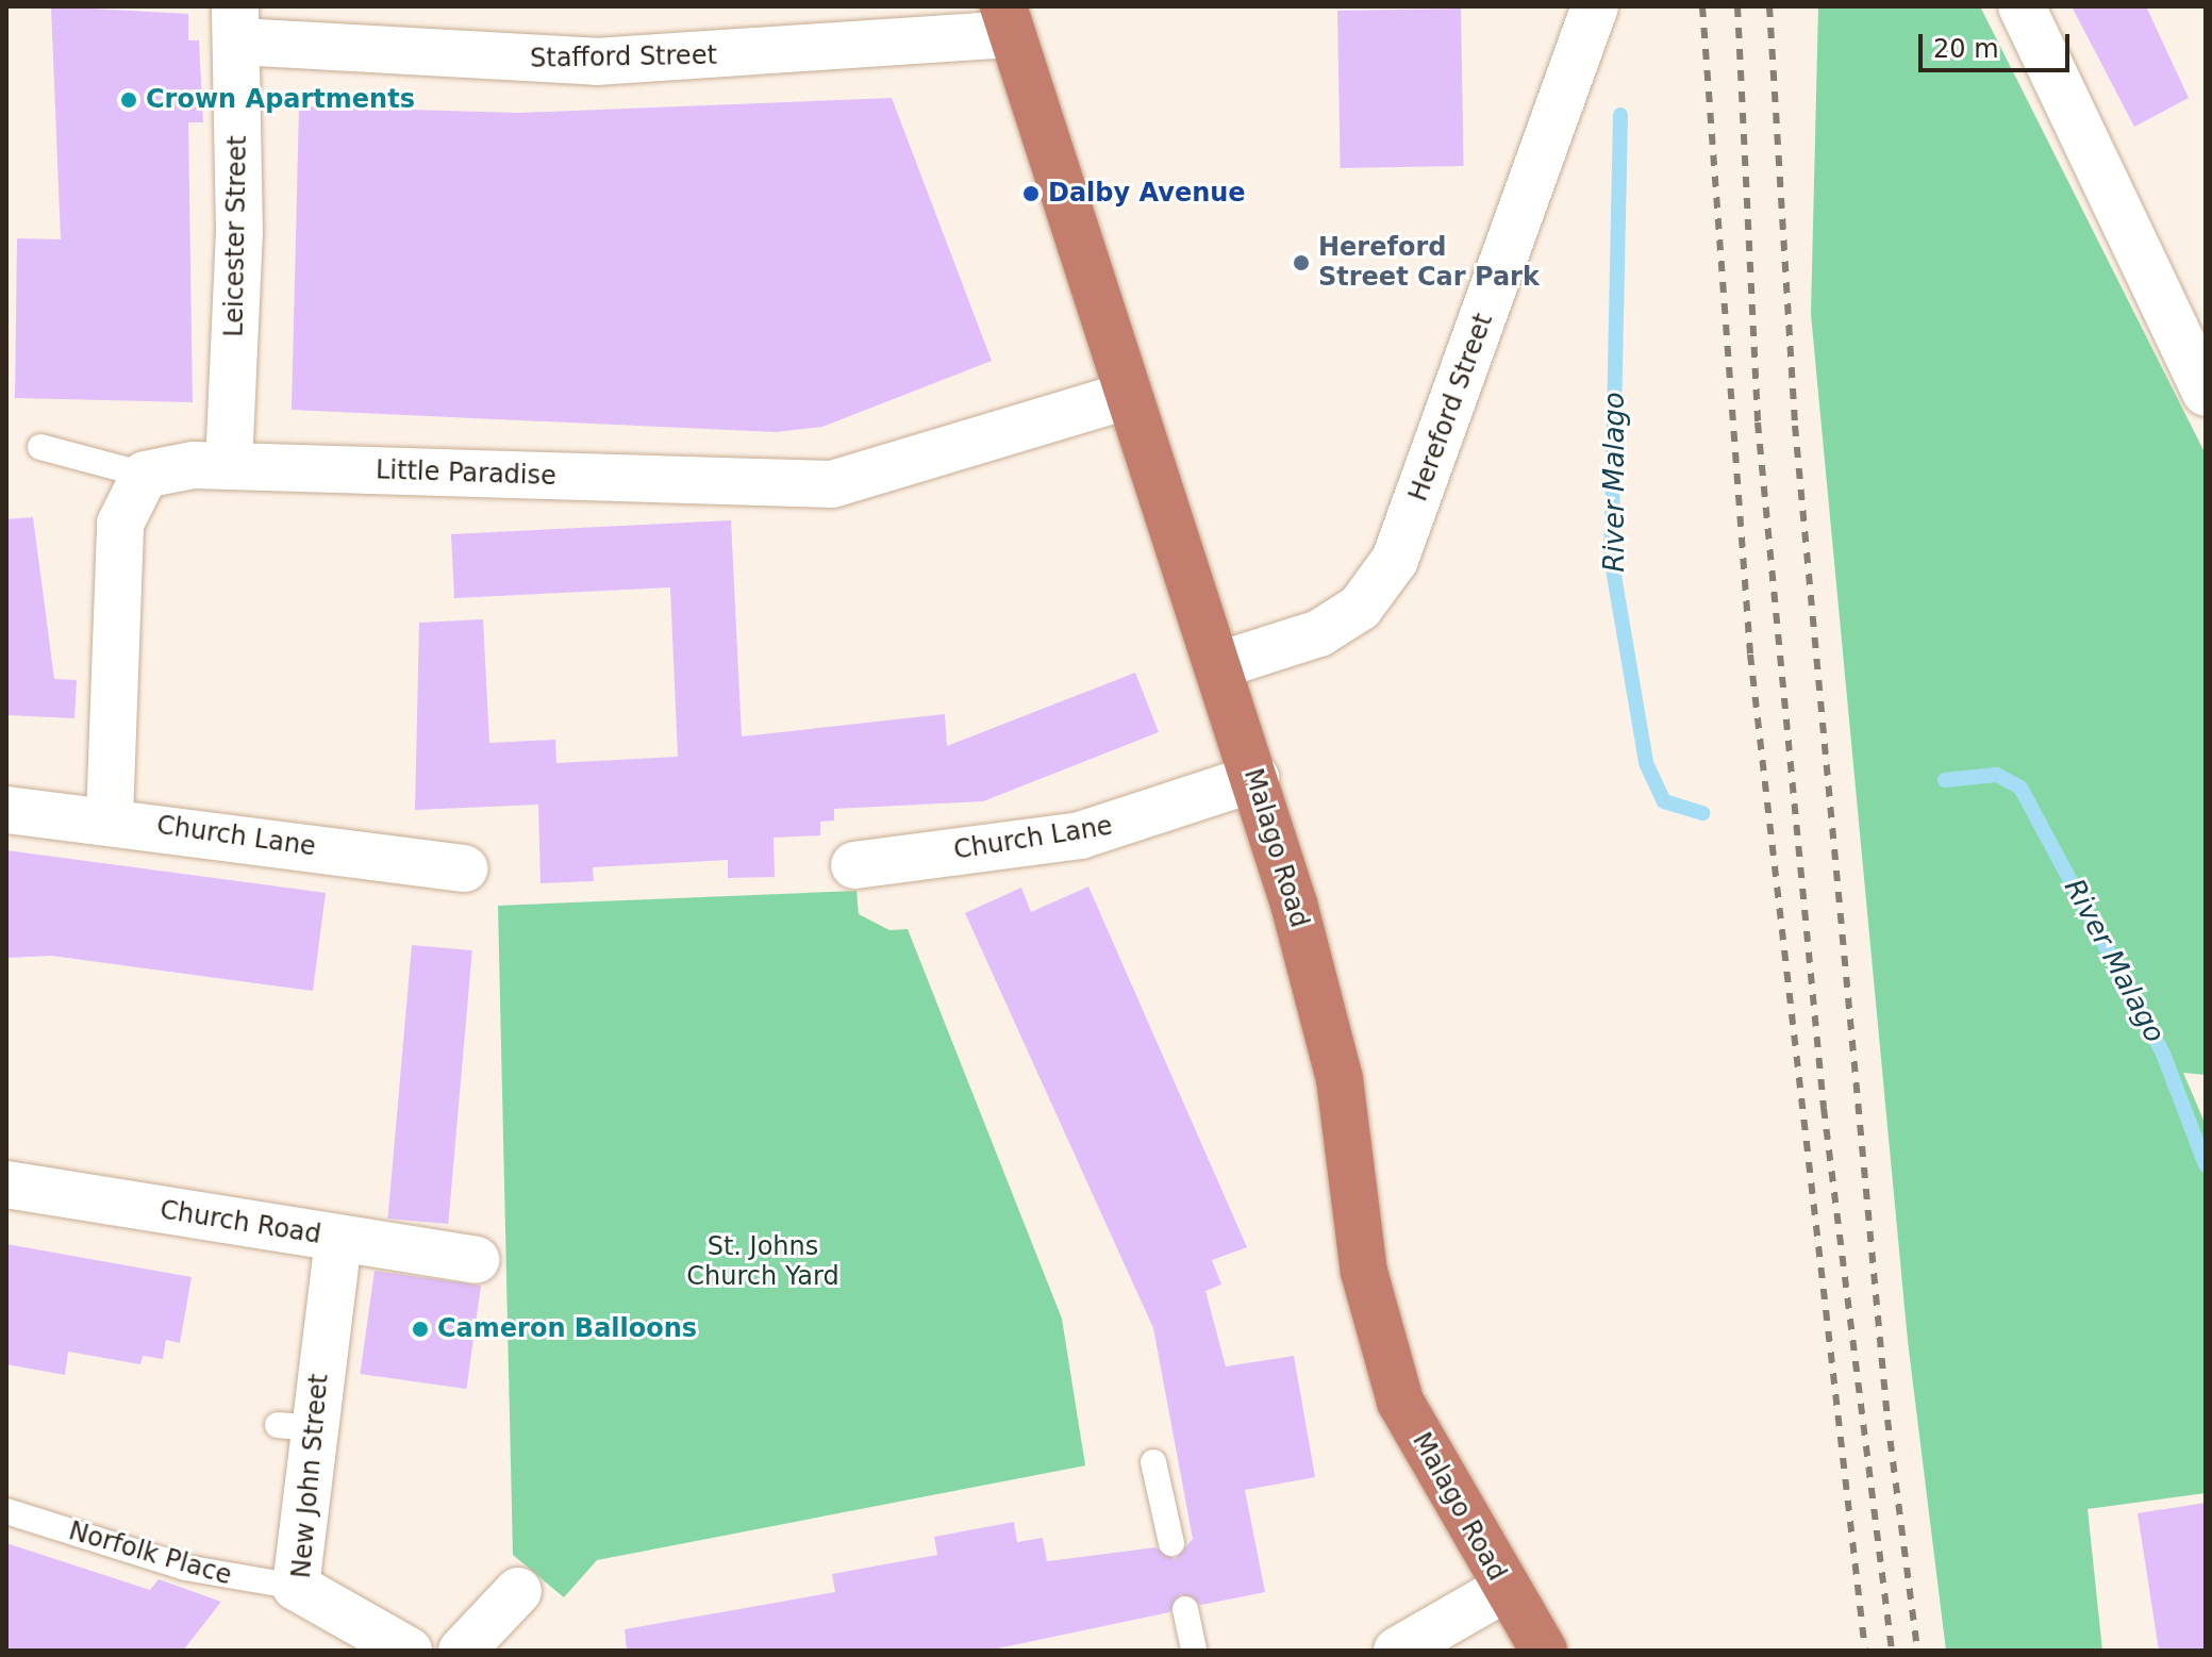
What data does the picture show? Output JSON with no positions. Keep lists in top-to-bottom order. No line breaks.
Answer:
{"streets":{"highway":["Malago Road"],"street":["Stafford Street","Leicester Street","Hereford Street","Little Paradise","Church Lane","Church Road","New John Street"],"lane":["Norfolk Place"]},"crossings":[["Stafford Street","Leicester Street"],["Stafford Street","Malago Road"],["Leicester Street","Little Paradise"],["Hereford Street","Malago Road"],["Little Paradise","Malago Road"],["Church Lane","Malago Road"],["Church Road","New John Street"],["New John Street","Norfolk Place"]],"water":["River Malago"],"parks":["St. Johns Church Yard"],"places":["Crown Apartments","Dalby Avenue","Hereford Street Car Park","Cameron Balloons"],"scale_bar":"20 m"}
